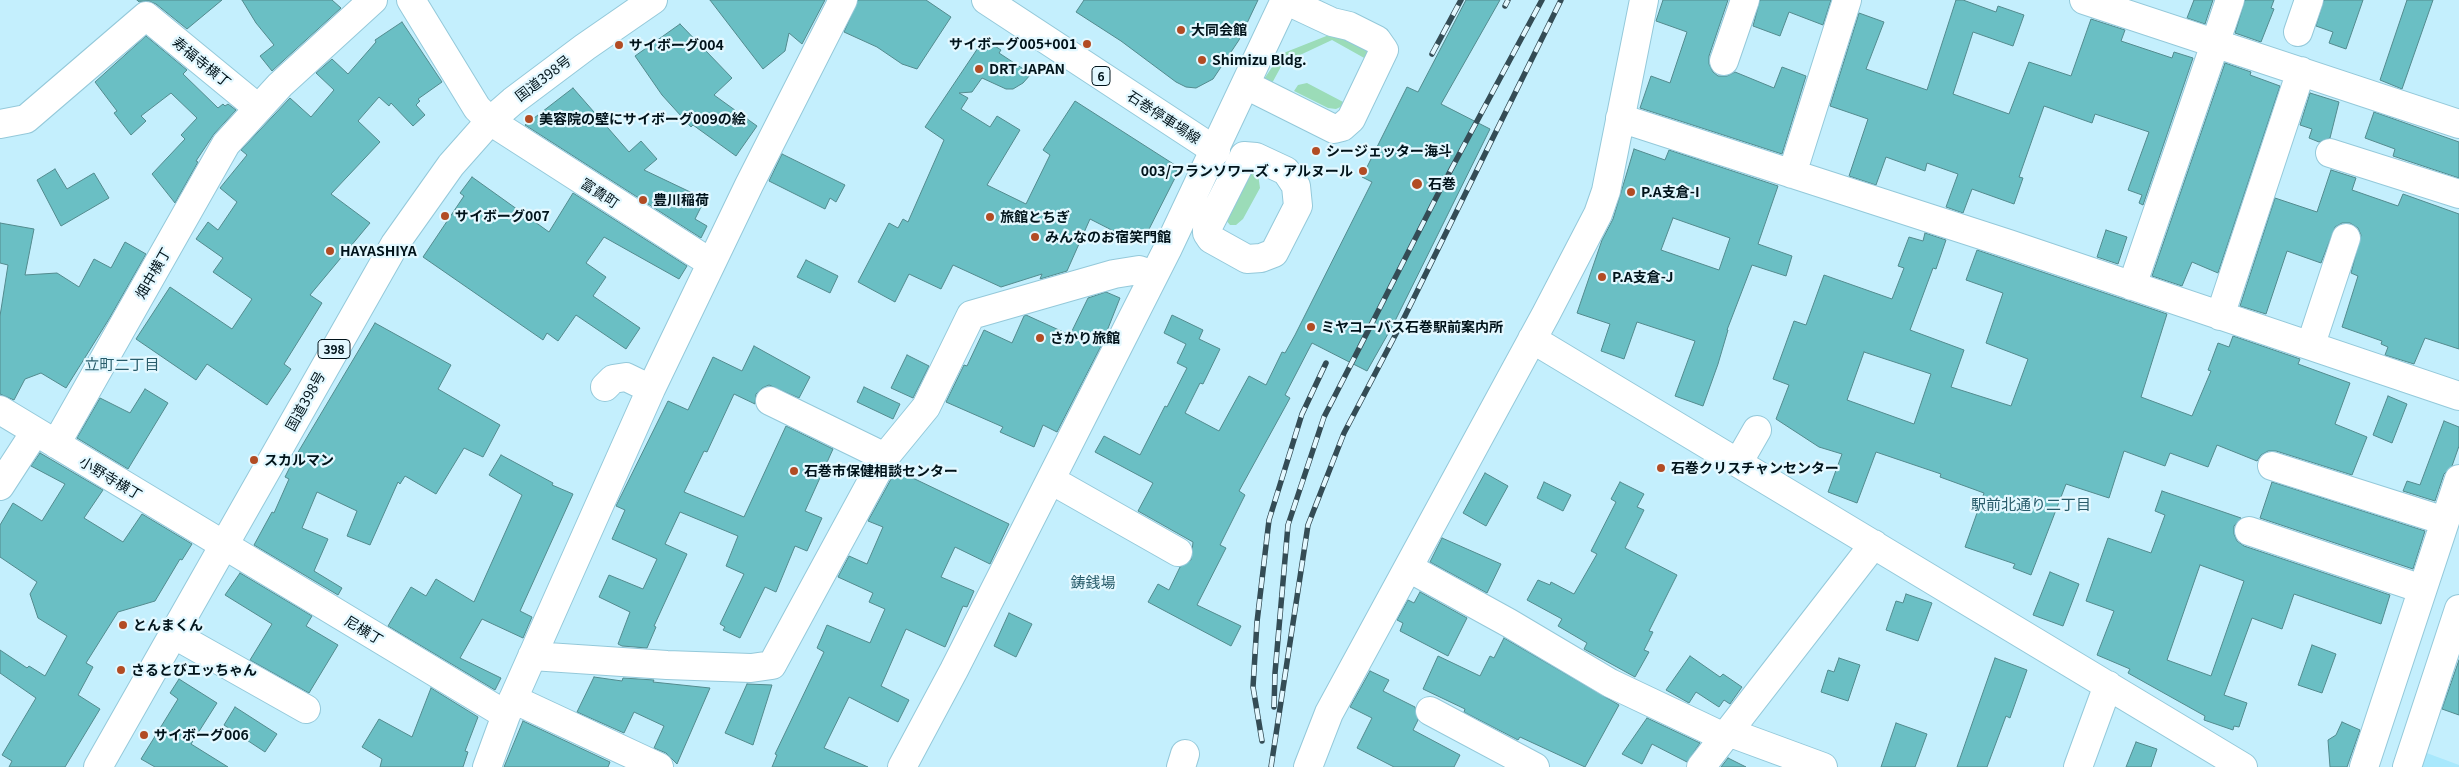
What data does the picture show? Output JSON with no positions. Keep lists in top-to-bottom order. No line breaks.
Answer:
{"streets":{"main road":["寿福寺横丁","6","国道398号","石巻停車場線","富貴町","畑中横丁","398","小野寺横丁","尼横丁"]},"crossings":[["寿福寺横丁","畑中横丁"],["国道398号","富貴町"],["国道398号","小野寺横丁"],["国道398号","尼横丁"],["畑中横丁","小野寺横丁"],["小野寺横丁","尼横丁"]],"districts":["立町二丁目","駅前北通り二丁目","鋳銭場"],"places":["大同会館","サイボーグ005+001","サイボーグ004","Shimizu Bldg.","DRT JAPAN","美容院の壁にサイボーグ009の絵","シージェッター海斗","003/フランソワーズ・アルヌール","石巻","P.A支倉-I","豊川稲荷","サイボーグ007","旅館とちぎ","みんなのお宿笑門館","HAYASHIYA","P.A支倉-J","ミヤコーバス石巻駅前案内所","さかり旅館","スカルマン","石巻クリスチャンセンター","石巻市保健相談センター","とんまくん","さるとびエッちゃん","サイボーグ006"]}
